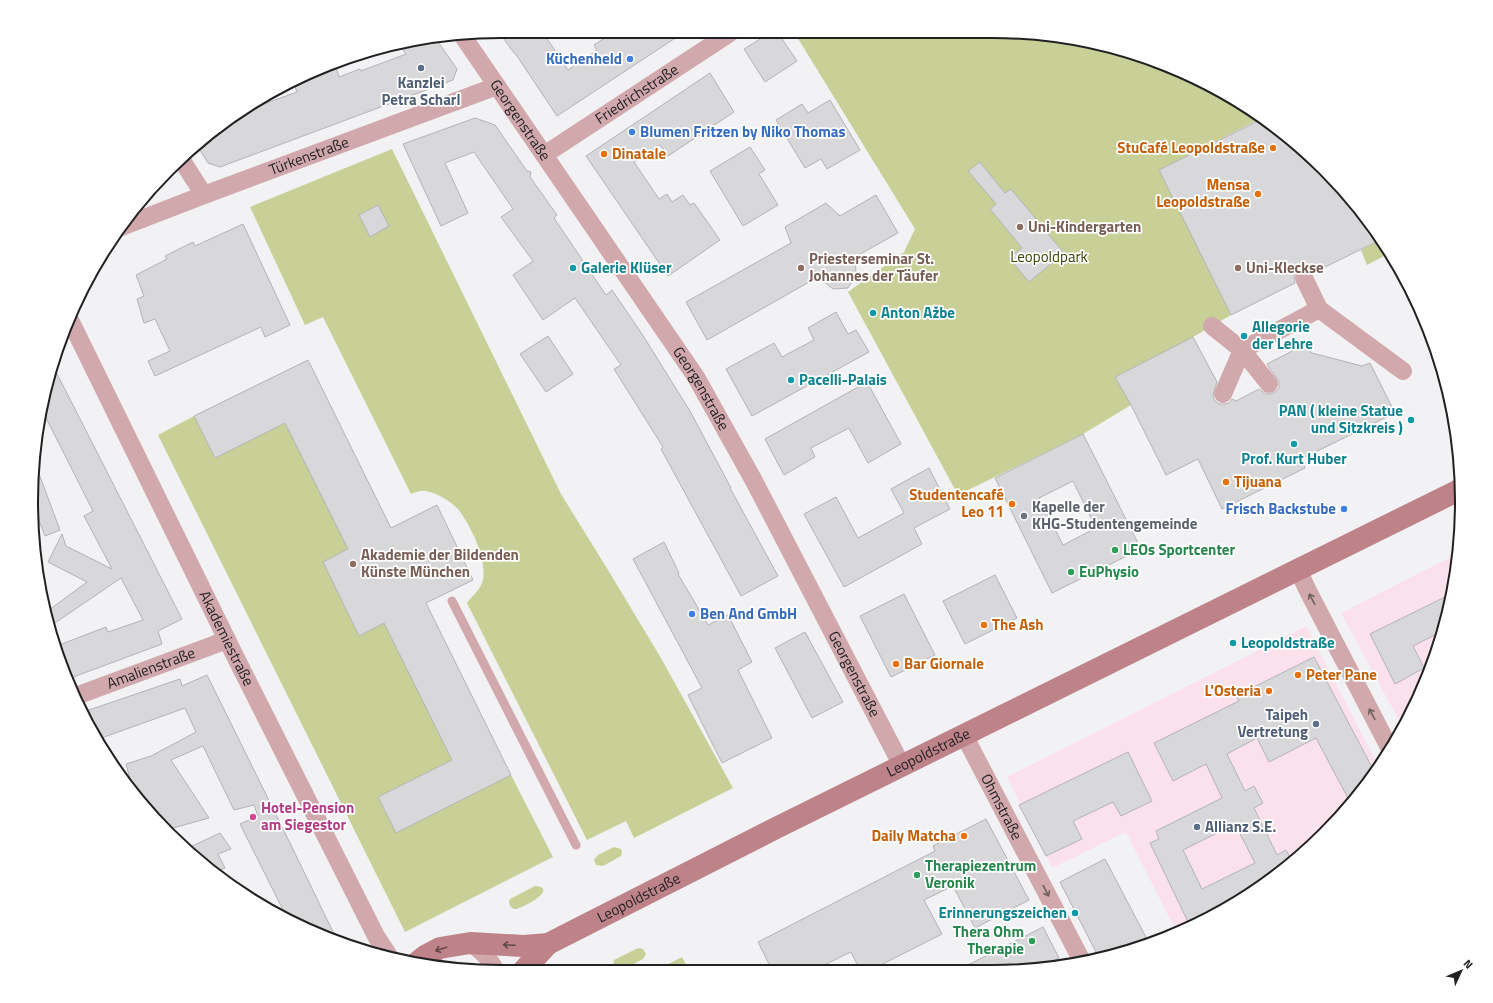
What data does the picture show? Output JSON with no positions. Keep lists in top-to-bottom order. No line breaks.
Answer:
{"streets":{"main road":["Leopoldstraße"],"street":["Friedrichstraße","Georgenstraße","Türkenstraße","Akademiestraße","Amalienstraße","Ohmstraße"]},"crossings":[["Friedrichstraße","Georgenstraße"],["Georgenstraße","Türkenstraße"],["Georgenstraße","Leopoldstraße"],["Akademiestraße","Amalienstraße"],["Leopoldstraße","Ohmstraße"]],"one_way":["Ohmstraße"],"parks":["Leopoldpark"],"places":["Küchenheld","Kanzlei Petra Scharl","Blumen Fritzen by Niko Thomas","StuCafé Leopoldstraße","Dinatale","Mensa Leopoldstraße","Uni-Kindergarten","Galerie Klüser","Priesterseminar St. Johannes der Täufer","Uni-Kleckse","Anton Ažbe","Allegorie der Lehre","Pacelli-Palais","PAN ( kleine Statue und Sitzkreis )","Prof. Kurt Huber","Tijuana","Studentencafé Leo 11","Frisch Backstube","Kapelle der KHG-Studentengemeinde","LEOs Sportcenter","Akademie der Bildenden Künste München","EuPhysio","Ben And GmbH","The Ash","Leopoldstraße","Bar Giornale","Peter Pane","L'Osteria","Taipeh Vertretung","Hotel-Pension am Siegestor","Allianz S.E.","Daily Matcha","Therapiezentrum Veronik","Erinnerungszeichen","Thera Ohm Therapie"],"north":"top right"}
